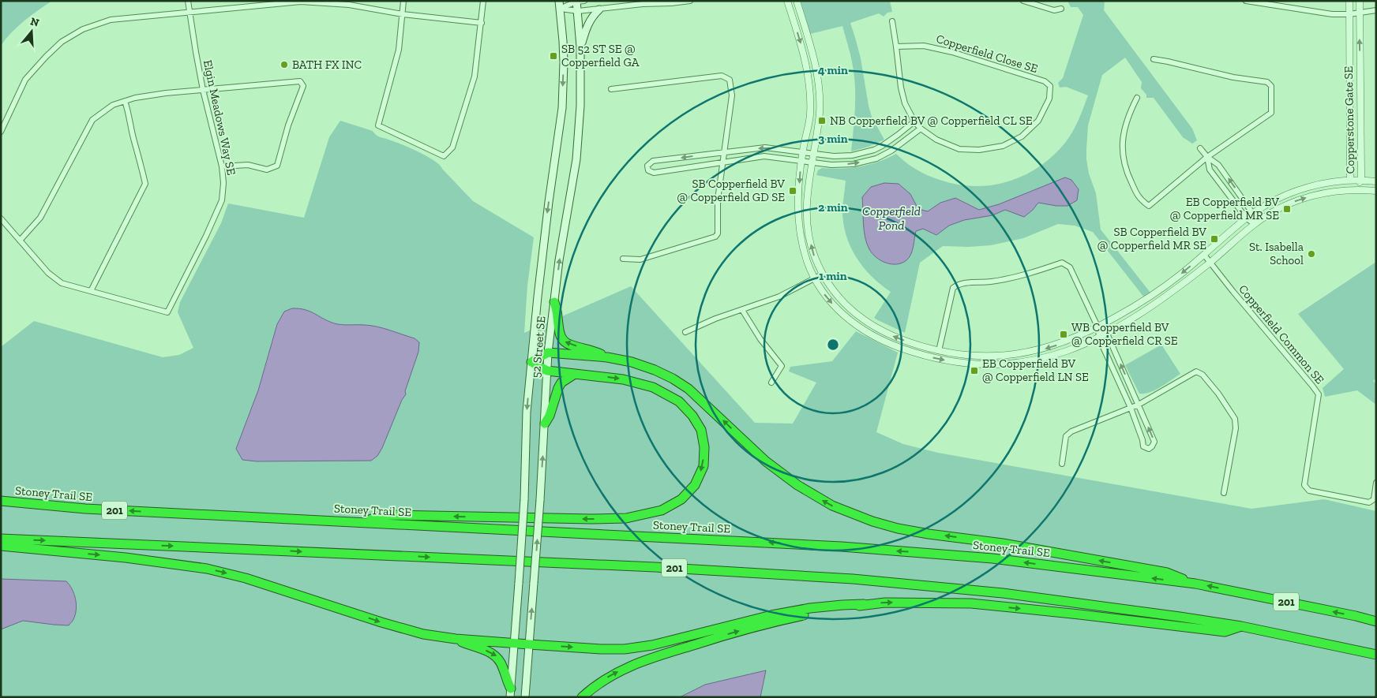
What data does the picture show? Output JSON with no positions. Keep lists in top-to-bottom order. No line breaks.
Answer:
{"streets":{"highway":["Stoney Trail SE","201"],"main road":["52 Street SE"],"street":["Copperfield Close SE","Elgin Meadows Way SE","Copperstone Gate SE","Copperfield Common SE"]},"water":["Copperfield Pond"],"places":{"transit":["SB 52 ST SE @ Copperfield GA","NB Copperfield BV @ Copperfield CL SE","SB Copperfield BV @ Copperfield GD SE","EB Copperfield BV @ Copperfield MR SE","SB Copperfield BV @ Copperfield MR SE","WB Copperfield BV @ Copperfield CR SE","EB Copperfield BV @ Copperfield LN SE"],"other":["BATH FX INC","St. Isabella School"]},"north":"top","rings":["4 min","3 min","2 min","1 min"]}
